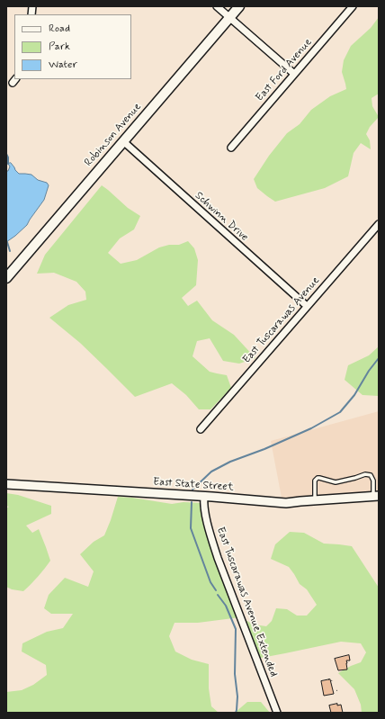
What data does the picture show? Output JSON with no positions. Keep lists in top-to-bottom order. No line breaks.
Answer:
{"streets":{"main road":["Robinson Avenue"],"street":["East Ford Avenue","Schwinn Drive","East Tuscarawas Avenue","East State Street","East Tuscarawas Avenue Extended"]},"crossings":[["Robinson Avenue","Schwinn Drive"],["Schwinn Drive","East Tuscarawas Avenue"],["East State Street","East Tuscarawas Avenue Extended"]],"legend":["Road","Park","Water"]}
